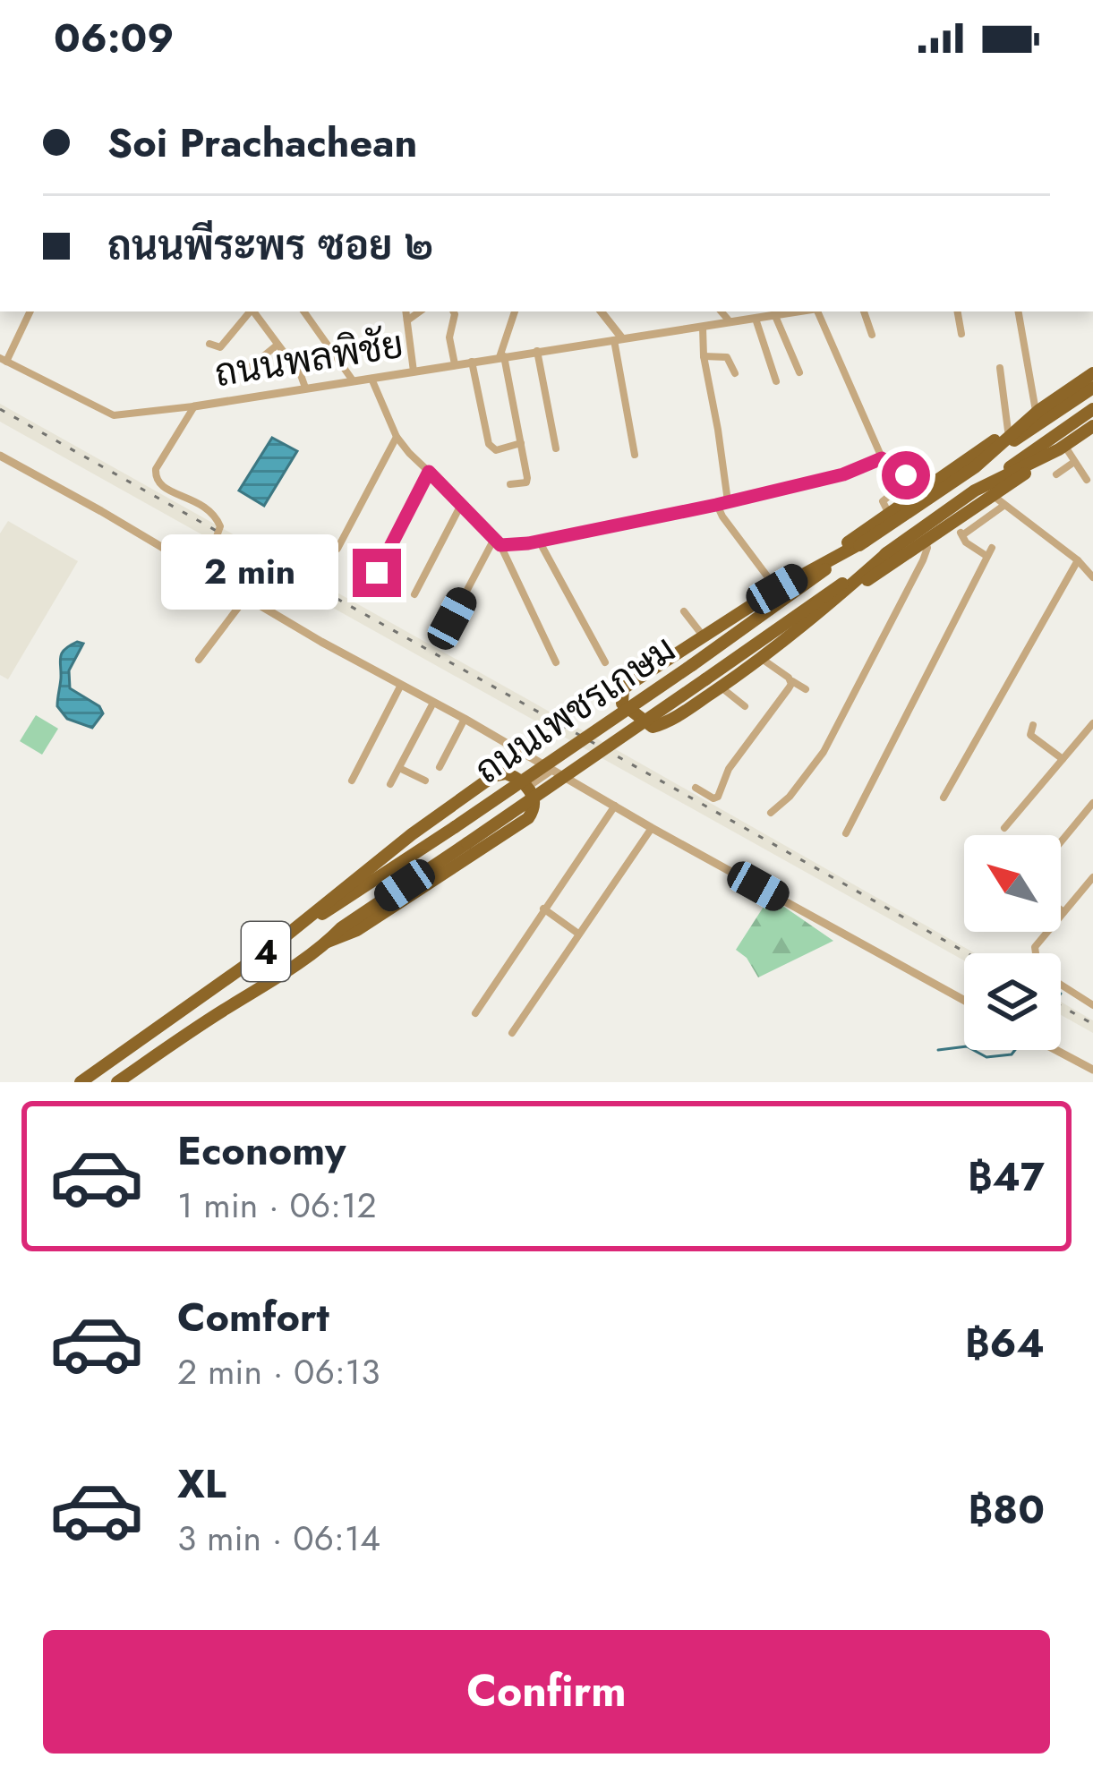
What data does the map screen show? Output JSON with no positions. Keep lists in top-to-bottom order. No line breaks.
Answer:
{"streets":{"highway":["ถนนเพชรเกษม","4"],"street":["ถนนพลพิชัย"]},"north":"top left","page":{"status":"06:09","banner":["Soi Prachachean","ถนนพีระพร ซอย ๒"],"bubble":"2 min","list":[{"name":"Economy","note":"1 min · 06:12","value":"฿47"},{"name":"Comfort","note":"2 min · 06:13","value":"฿64"},{"name":"XL","note":"3 min · 06:14","value":"฿80"}],"buttons":"Confirm"}}
